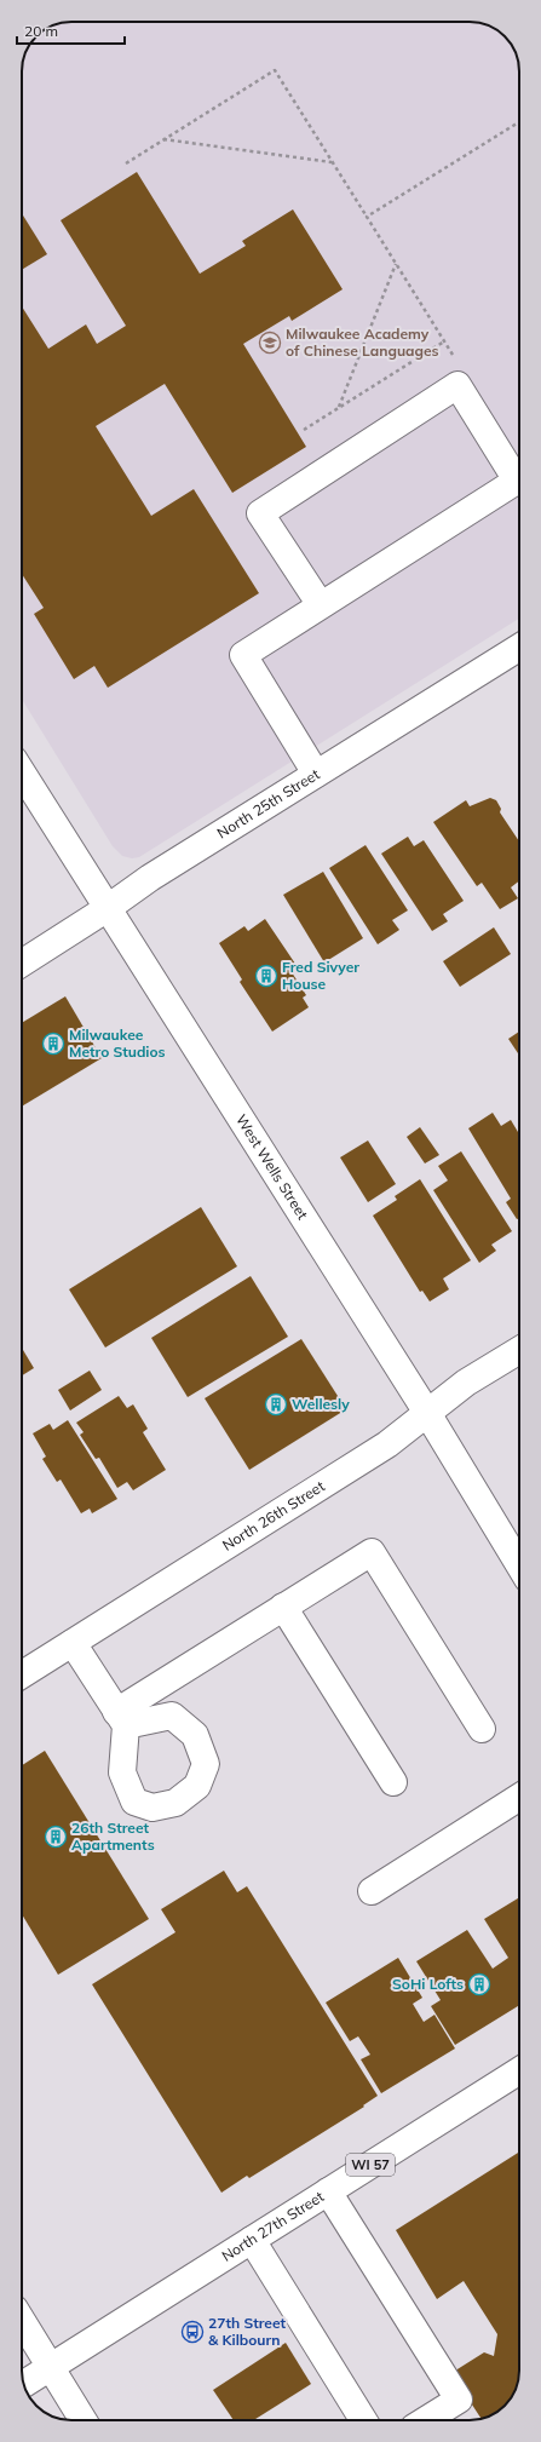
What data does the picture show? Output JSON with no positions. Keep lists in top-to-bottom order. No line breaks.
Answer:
{"streets":{"street":["North 25th Street","West Wells Street","North 26th Street","WI 57","North 27th Street"]},"crossings":[["North 25th Street","West Wells Street"],["West Wells Street","North 26th Street"]],"places":{"school or university":["Milwaukee Academy of Chinese Languages"],"building":["Fred Sivyer House","Milwaukee Metro Studios","Wellesly","26th Street Apartments","SoHi Lofts"],"bus stop":["27th Street & Kilbourn"]},"scale_bar":"20 m"}
